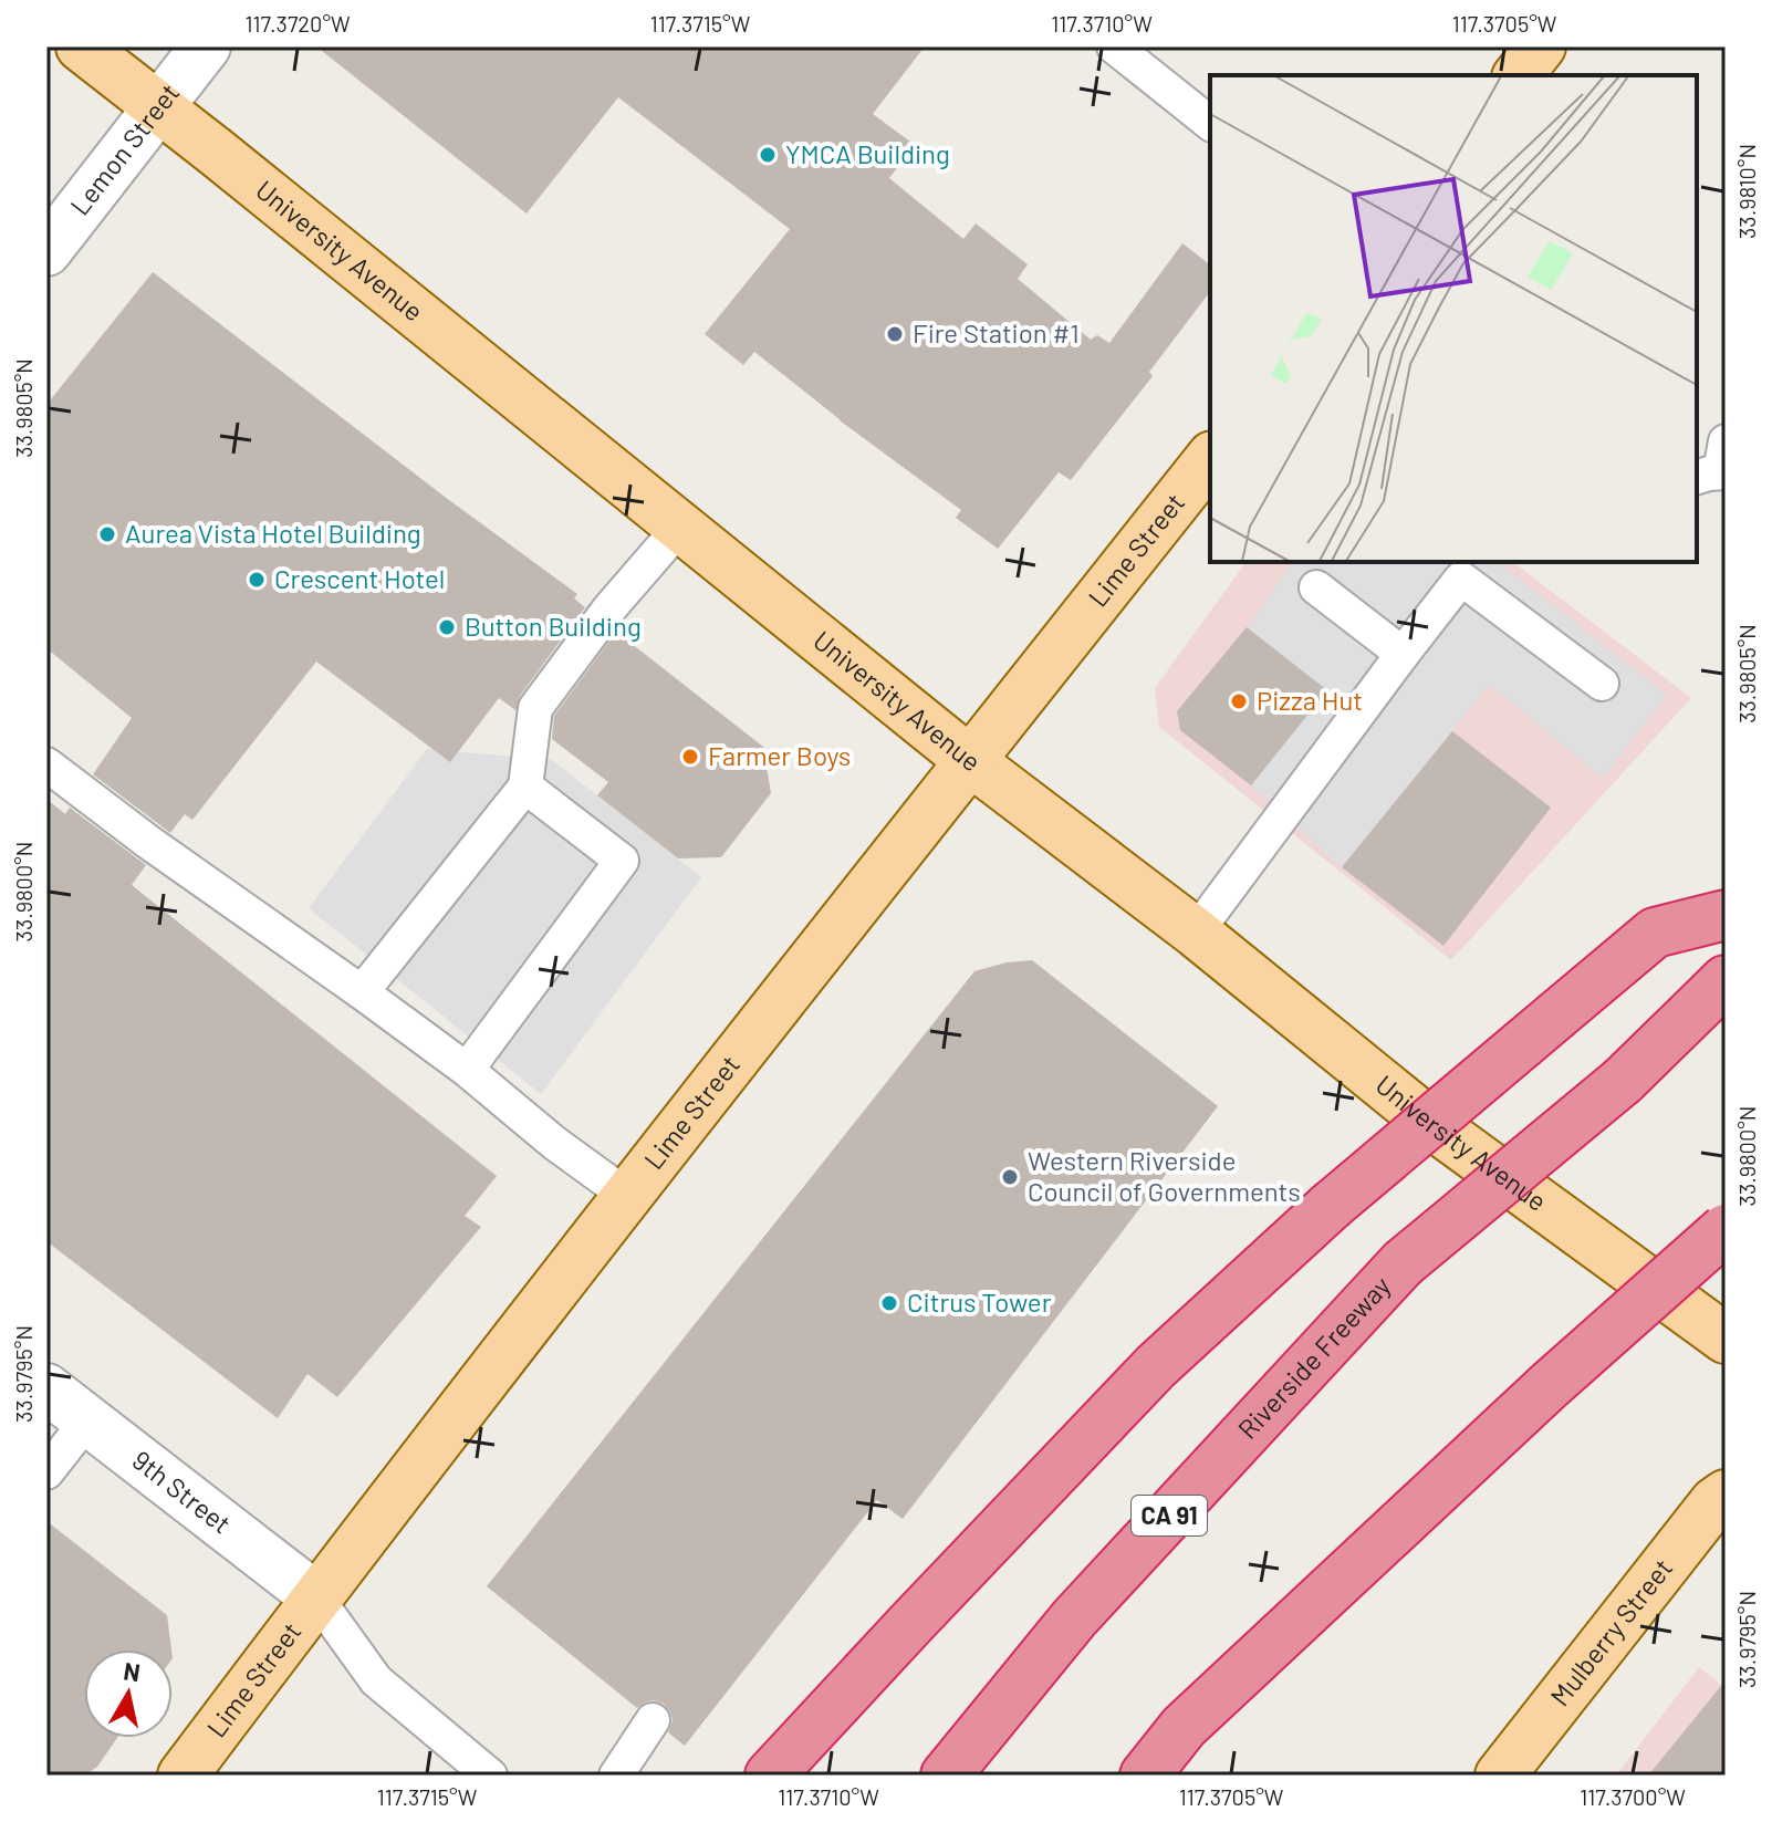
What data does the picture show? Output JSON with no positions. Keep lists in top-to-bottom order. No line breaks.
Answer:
{"streets":{"highway":["Riverside Freeway","CA 91"],"main road":["University Avenue","Lime Street","Mulberry Street"],"street":["Lemon Street","9th Street"]},"crossings":[["Lemon Street","University Avenue"],["University Avenue","Lime Street"],["Lime Street","9th Street"]],"places":["YMCA Building","Fire Station #1","Aurea Vista Hotel Building","Crescent Hotel","Button Building","Pizza Hut","Farmer Boys","Western Riverside Council of Governments","Citrus Tower"],"north":"top","coordinates":["117.3720°W","117.3715°W","117.3710°W","117.3705°W","33.9810°N","33.9805°N","33.9800°N","33.9795°N","117.3700°W"]}
